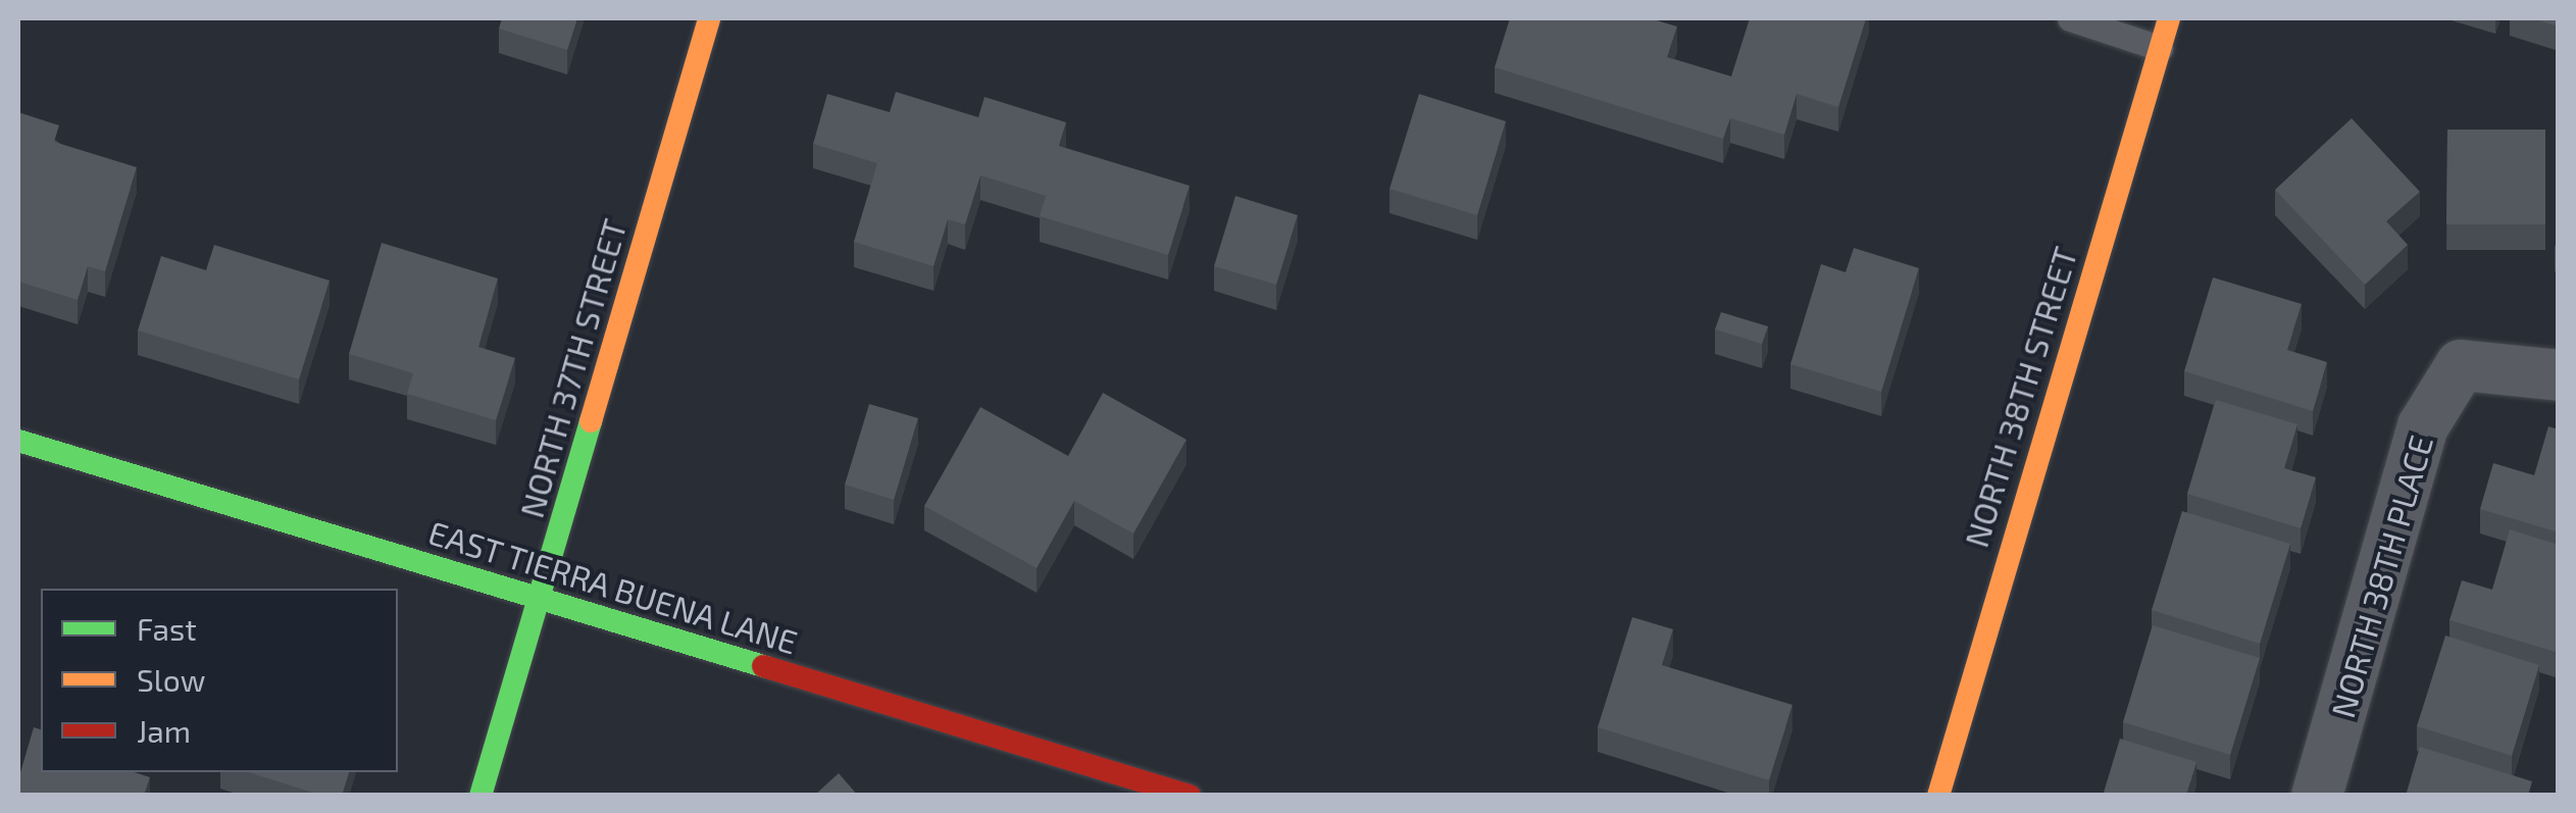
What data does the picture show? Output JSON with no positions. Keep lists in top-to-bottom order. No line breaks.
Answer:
{"streets":{"street":["NORTH 37TH STREET","NORTH 38TH STREET","NORTH 38TH PLACE","EAST TIERRA BUENA LANE"]},"crossings":[["NORTH 37TH STREET","EAST TIERRA BUENA LANE"]],"legend":["Fast","Slow","Jam"]}
